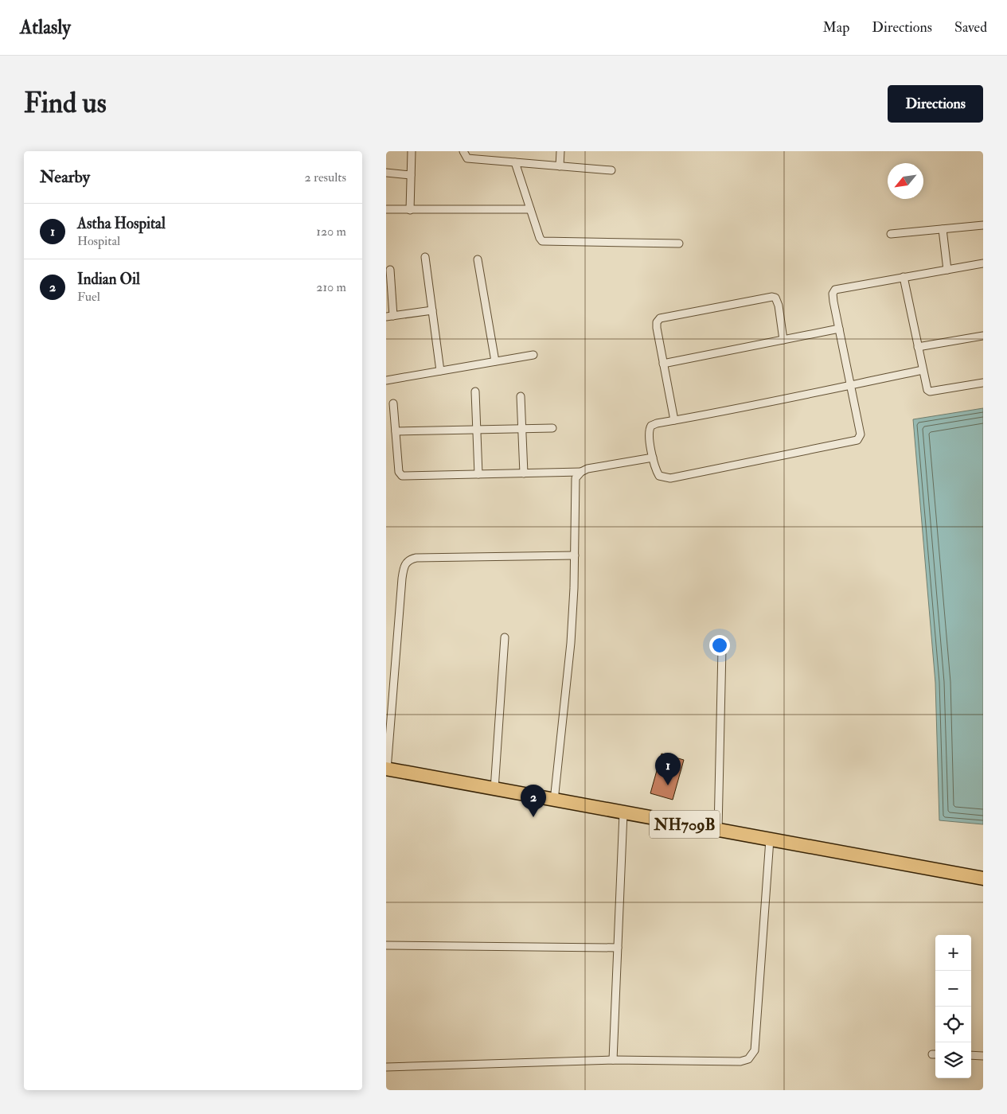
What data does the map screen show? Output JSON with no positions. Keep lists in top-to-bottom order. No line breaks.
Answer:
{"streets":{"highway":["NH709B"]},"north":"bottom left","page":{"header":"Atlasly","nav":["Map","Directions","Saved"],"buttons":"Directions","title":"Find us","heading":["Nearby","2 results"],"list":[{"mark":"1","name":"Astha Hospital","note":"Hospital","value":"120 m"},{"mark":"2","name":"Indian Oil","note":"Fuel","value":"210 m"}],"pins":["1","2"],"map_buttons":["+","−"]}}
